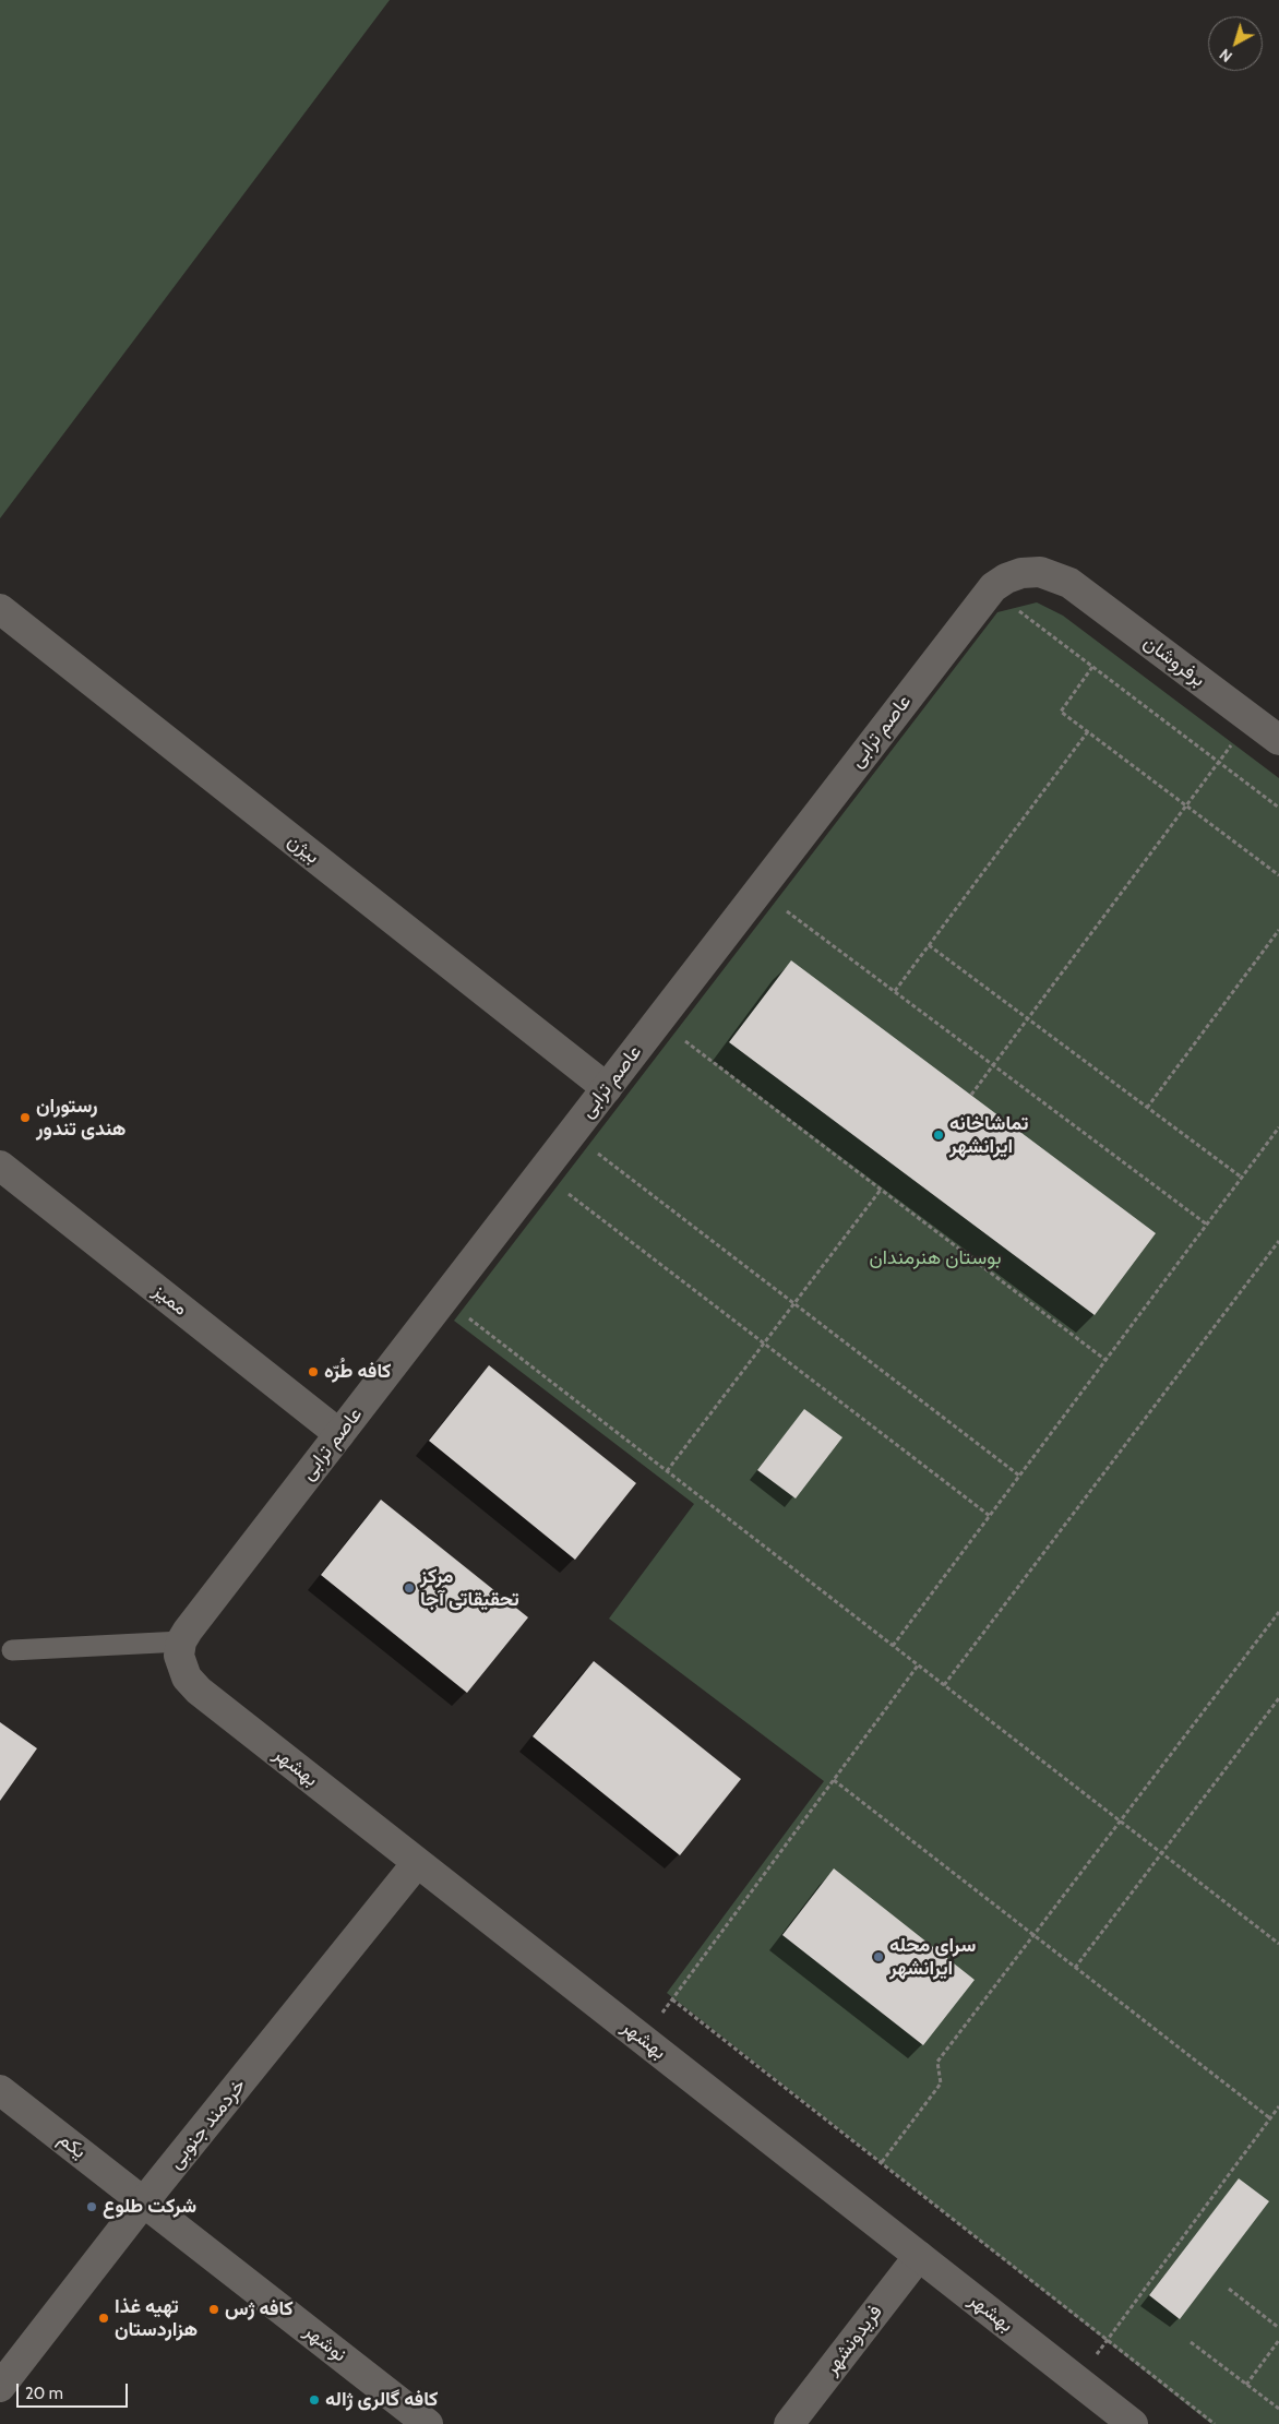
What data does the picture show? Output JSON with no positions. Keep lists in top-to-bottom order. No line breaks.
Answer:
{"streets":{"street":["برفروشان","عاصم ترابی","بیژن","ممیز","بهشهر","خردمند جنوبی","یکم","فریدونشهر","نوشهر"]},"crossings":[["برفروشان","عاصم ترابی"],["عاصم ترابی","بیژن"],["عاصم ترابی","ممیز"],["عاصم ترابی","بهشهر"],["بهشهر","خردمند جنوبی"],["بهشهر","فریدونشهر"],["خردمند جنوبی","یکم"],["خردمند جنوبی","نوشهر"],["یکم","نوشهر"]],"parks":["بوستان هنرمندان"],"places":["رستوران هندی تندور","تماشاخانه ایرانشهر","کافه طُرّه","مرکز تحقیقاتی آجا","سرای محله ایرانشهر","شرکت طلوع","کافه ژس","تهیه غذا هزاردستان","کافه گالری ژاله"],"scale_bar":"20 m","north":"bottom left"}
